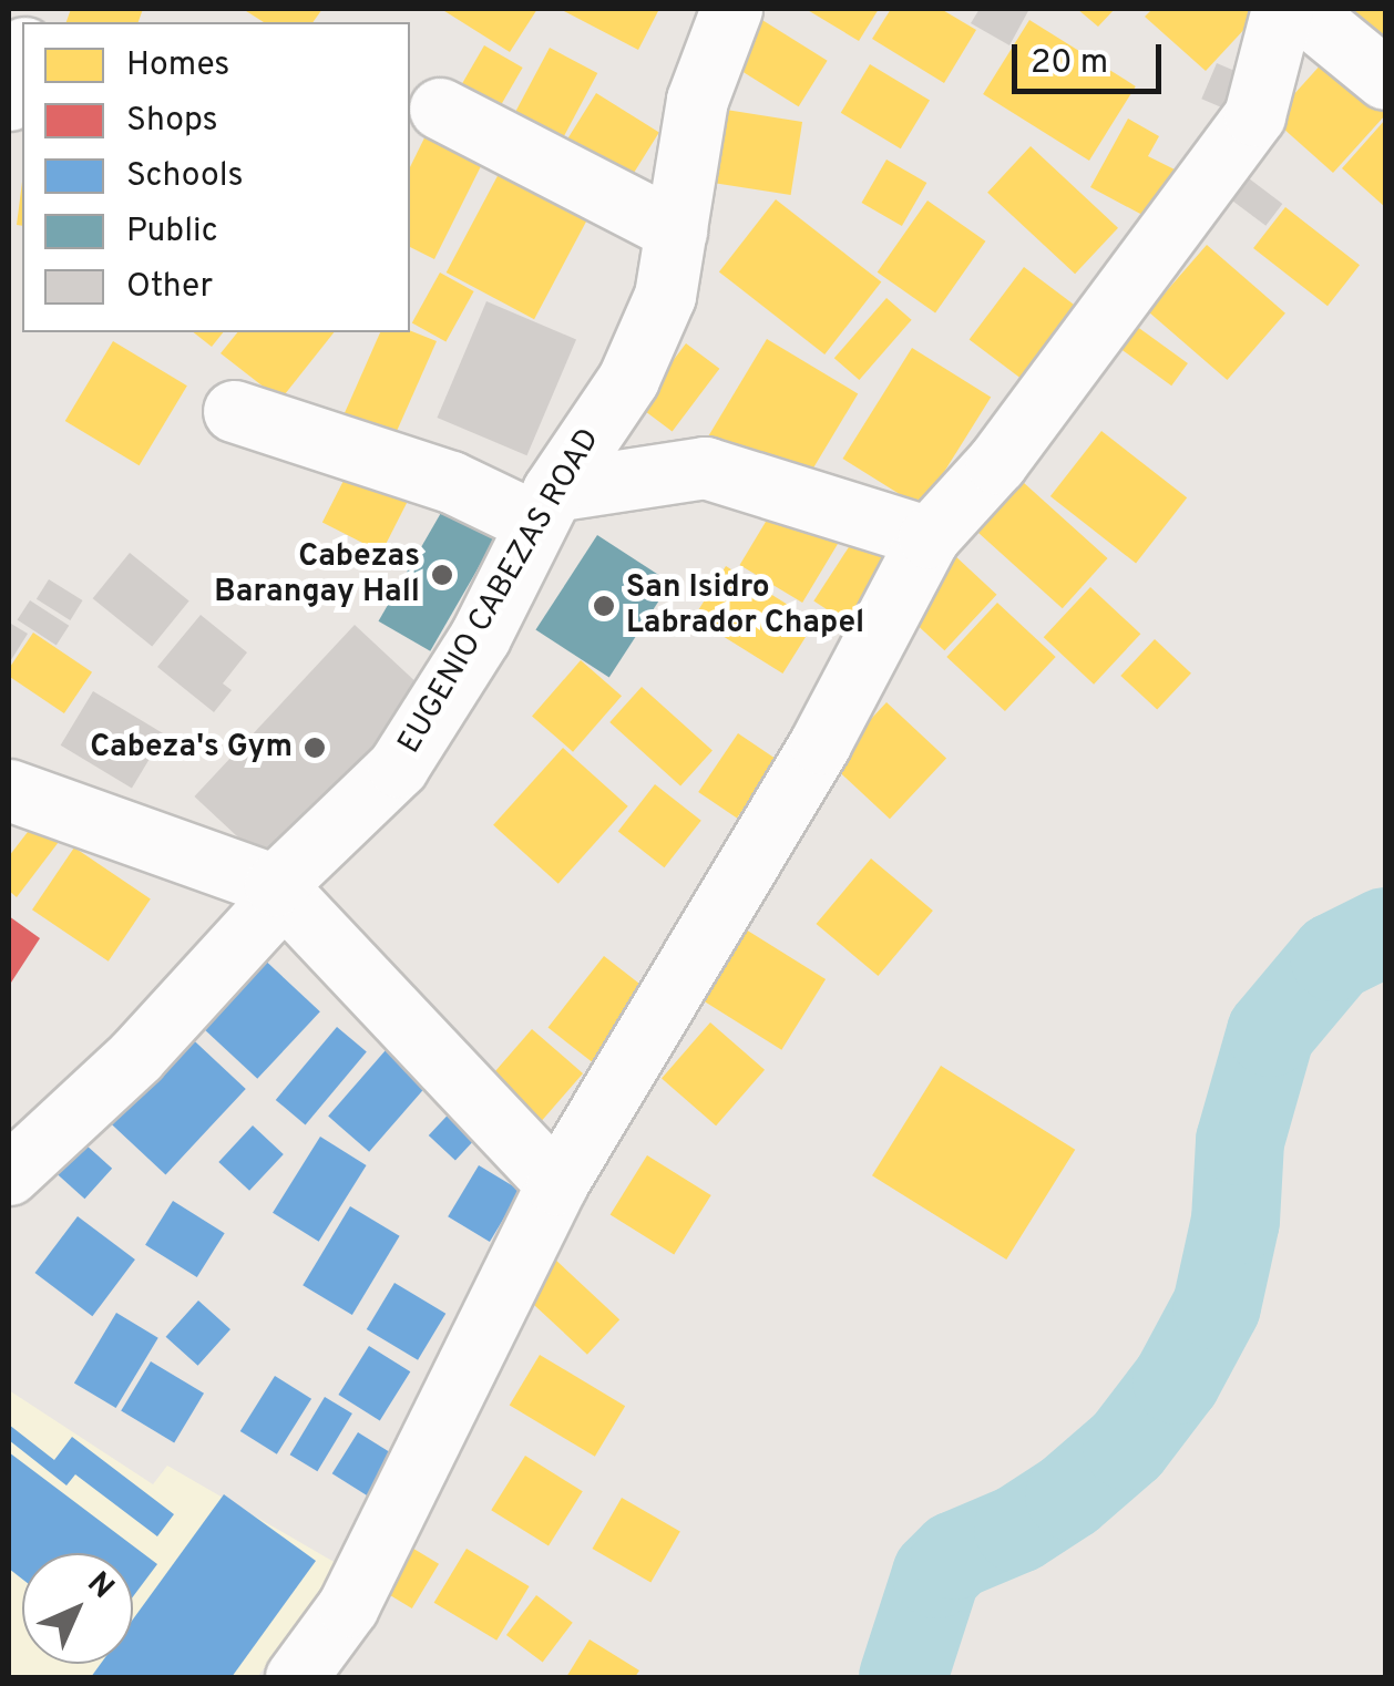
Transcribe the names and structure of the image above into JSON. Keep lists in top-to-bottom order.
{
  "streets": {
    "street": ["EUGENIO CABEZAS ROAD"]
  },
  "places": ["Cabezas Barangay Hall", "San Isidro Labrador Chapel", "Cabeza's Gym"],
  "legend": [
    "Homes",
    "Shops",
    "Schools",
    "Public",
    "Other"
  ],
  "scale_bar": "20 m",
  "north": "top right"
}
